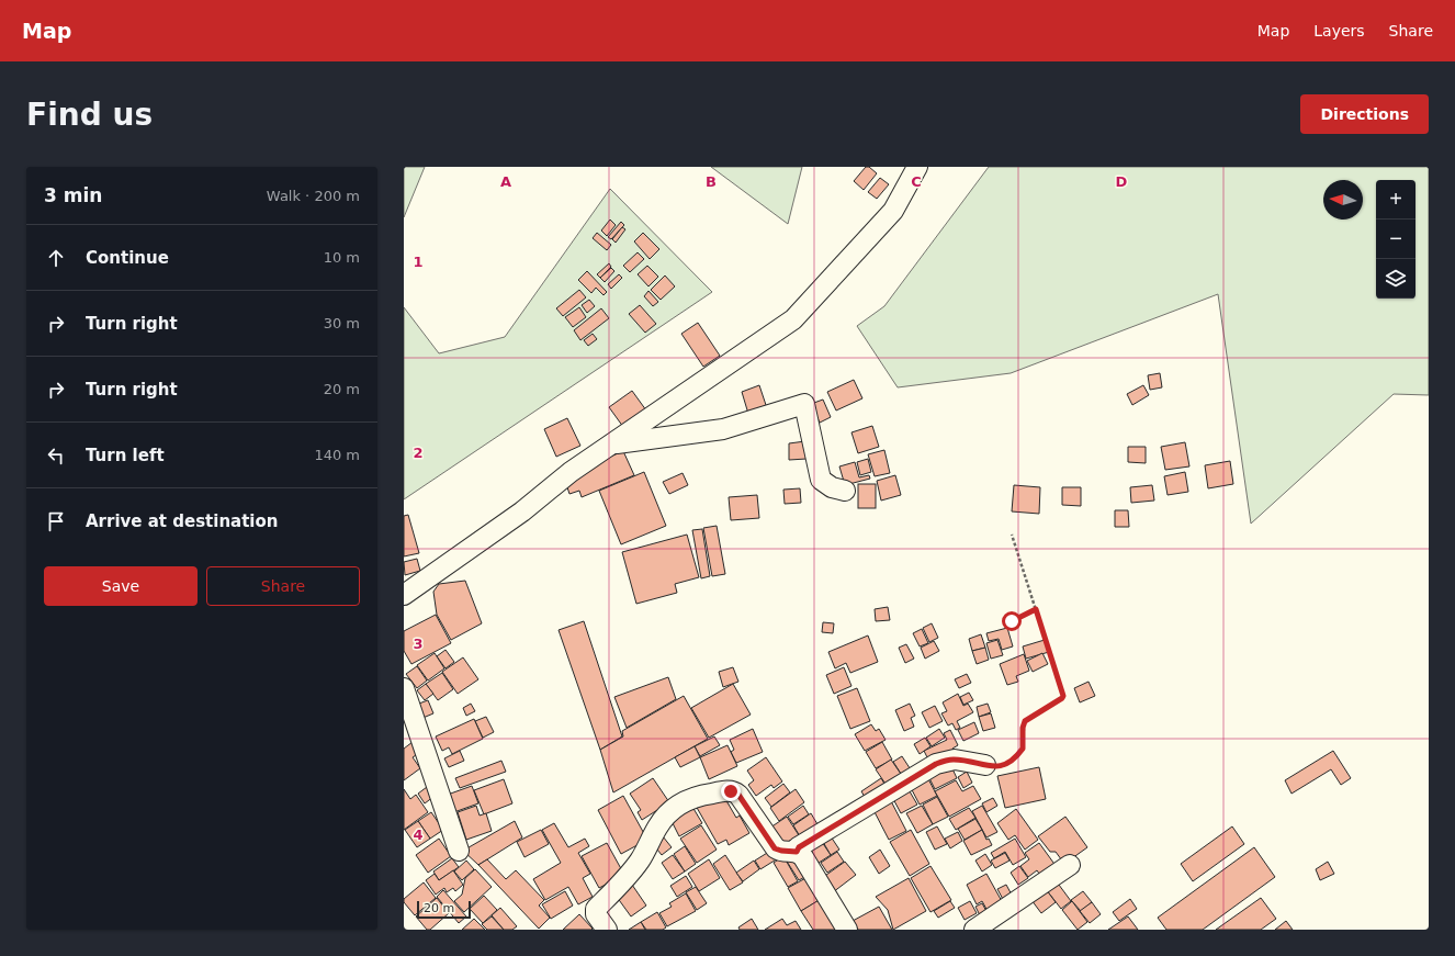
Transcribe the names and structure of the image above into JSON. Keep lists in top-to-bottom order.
{
  "scale_bar": "20 m",
  "north": "left",
  "page": {
    "header": "Map",
    "nav": ["Map", "Layers", "Share"],
    "buttons": [
      "Directions",
      ["Save", "Share"]
    ],
    "title": "Find us",
    "heading": ["3 min", "Walk · 200 m"],
    "map_buttons": ["+", "−"],
    "list": [
      ["Continue", "10 m"],
      ["Turn right", "30 m"],
      ["Turn right", "20 m"],
      ["Turn left", "140 m"],
      "Arrive at destination"
    ],
    "scale": "20 m"
  },
  "grid": {
    "columns": [
      "A",
      "B",
      "C",
      "D"
    ],
    "rows": [
      "1",
      "2",
      "3",
      "4"
    ]
  }
}
